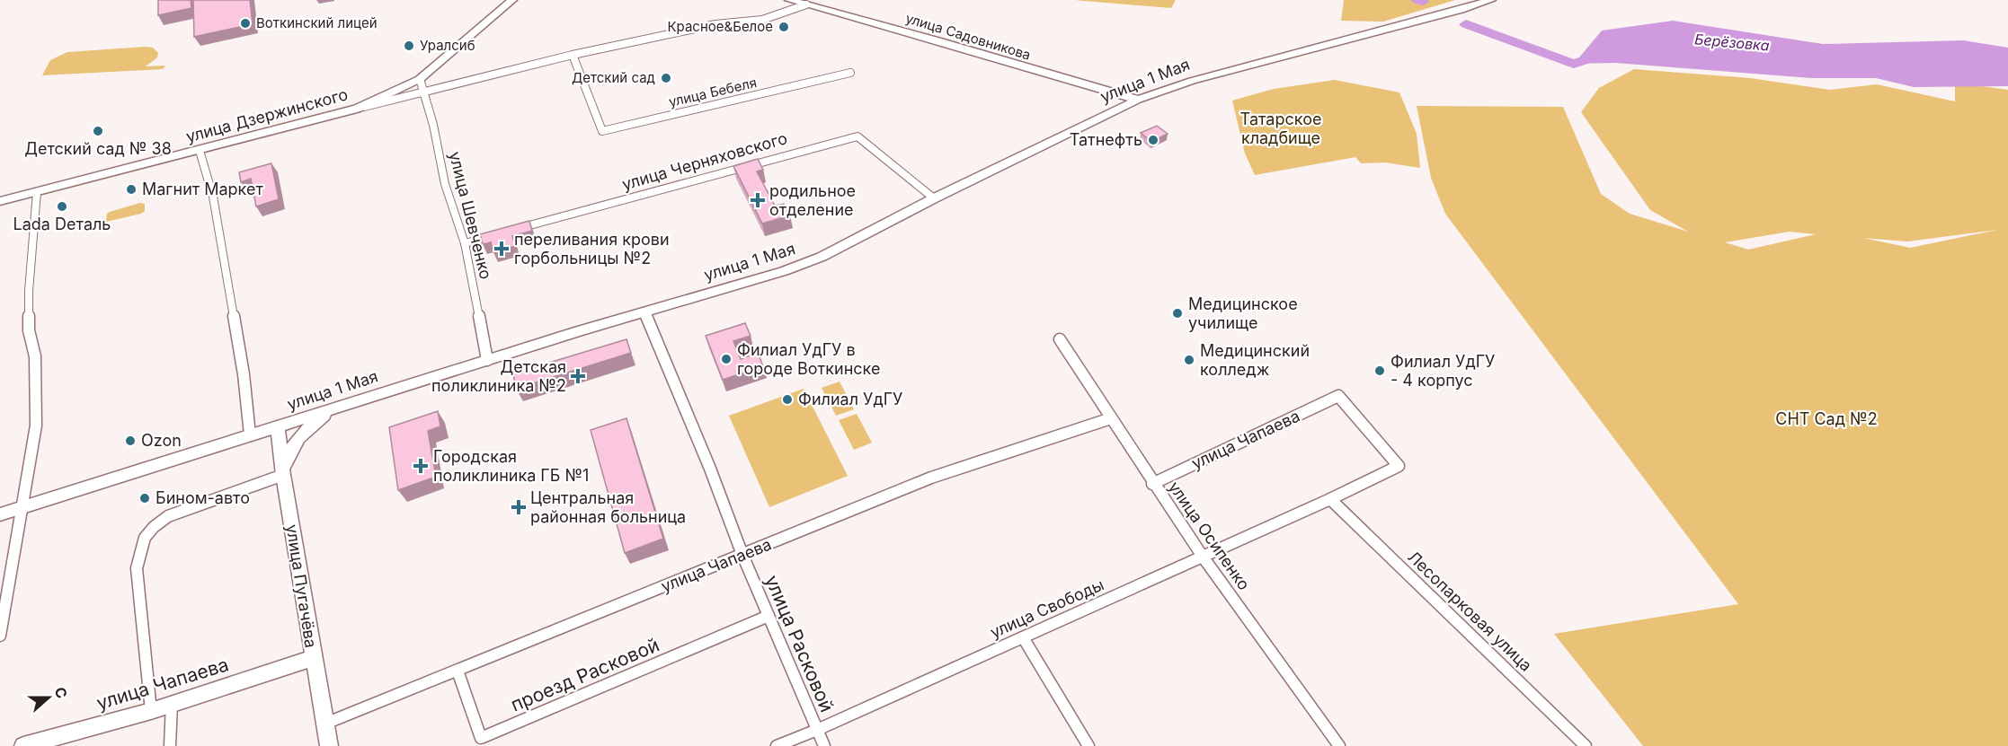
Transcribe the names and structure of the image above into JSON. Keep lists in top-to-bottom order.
{
  "streets": {
    "main road": [
      "улица Садовникова",
      "улица 1 Мая",
      "улица Дзержинского",
      "улица Чапаева",
      "улица Пугачёва"
    ],
    "street": [
      "улица Бебеля",
      "улица Черняховского",
      "улица Шевченко",
      "улица Осипенко",
      "улица Свободы",
      "Лесопарковая улица",
      "улица Расковой",
      "проезд Расковой"
    ]
  },
  "crossings": [
    ["улица Садовникова", "улица 1 Мая"],
    ["улица 1 Мая", "улица Черняховского"],
    ["улица 1 Мая", "улица Шевченко"],
    ["улица 1 Мая", "улица Пугачёва"],
    ["улица 1 Мая", "улица Расковой"],
    ["улица Дзержинского", "улица Шевченко"],
    ["улица Чапаева", "улица Осипенко"],
    ["улица Чапаева", "улица Пугачёва"],
    ["улица Чапаева", "улица Свободы"],
    ["улица Чапаева", "улица Расковой"],
    ["улица Чапаева", "проезд Расковой"],
    ["улица Осипенко", "улица Свободы"],
    ["улица Свободы", "Лесопарковая улица"],
    ["улица Свободы", "улица Расковой"],
    ["улица Расковой", "проезд Расковой"]
  ],
  "water": ["Берёзовка"],
  "parks": ["Татарское кладбище", "СНТ Сад №2"],
  "places": {
    "other": [
      "Воткинский лицей",
      "Красное&Белое",
      "Уралсиб",
      "Детский сад",
      "Детский сад № 38",
      "Татнефть",
      "Магнит Маркет",
      "Lada Dеталь",
      "Медицинское училище",
      "Филиал УдГУ в городе Воткинске",
      "Медицинский колледж",
      "Филиал УдГУ - 4 корпус",
      "Филиал УдГУ",
      "Ozon",
      "Бином-авто"
    ],
    "health": [
      "родильное отделение",
      "переливания крови горбольницы №2",
      "Детская поликлиника №2",
      "Городская поликлиника ГБ №1",
      "Центральная районная больница"
    ]
  },
  "north": "right"
}
